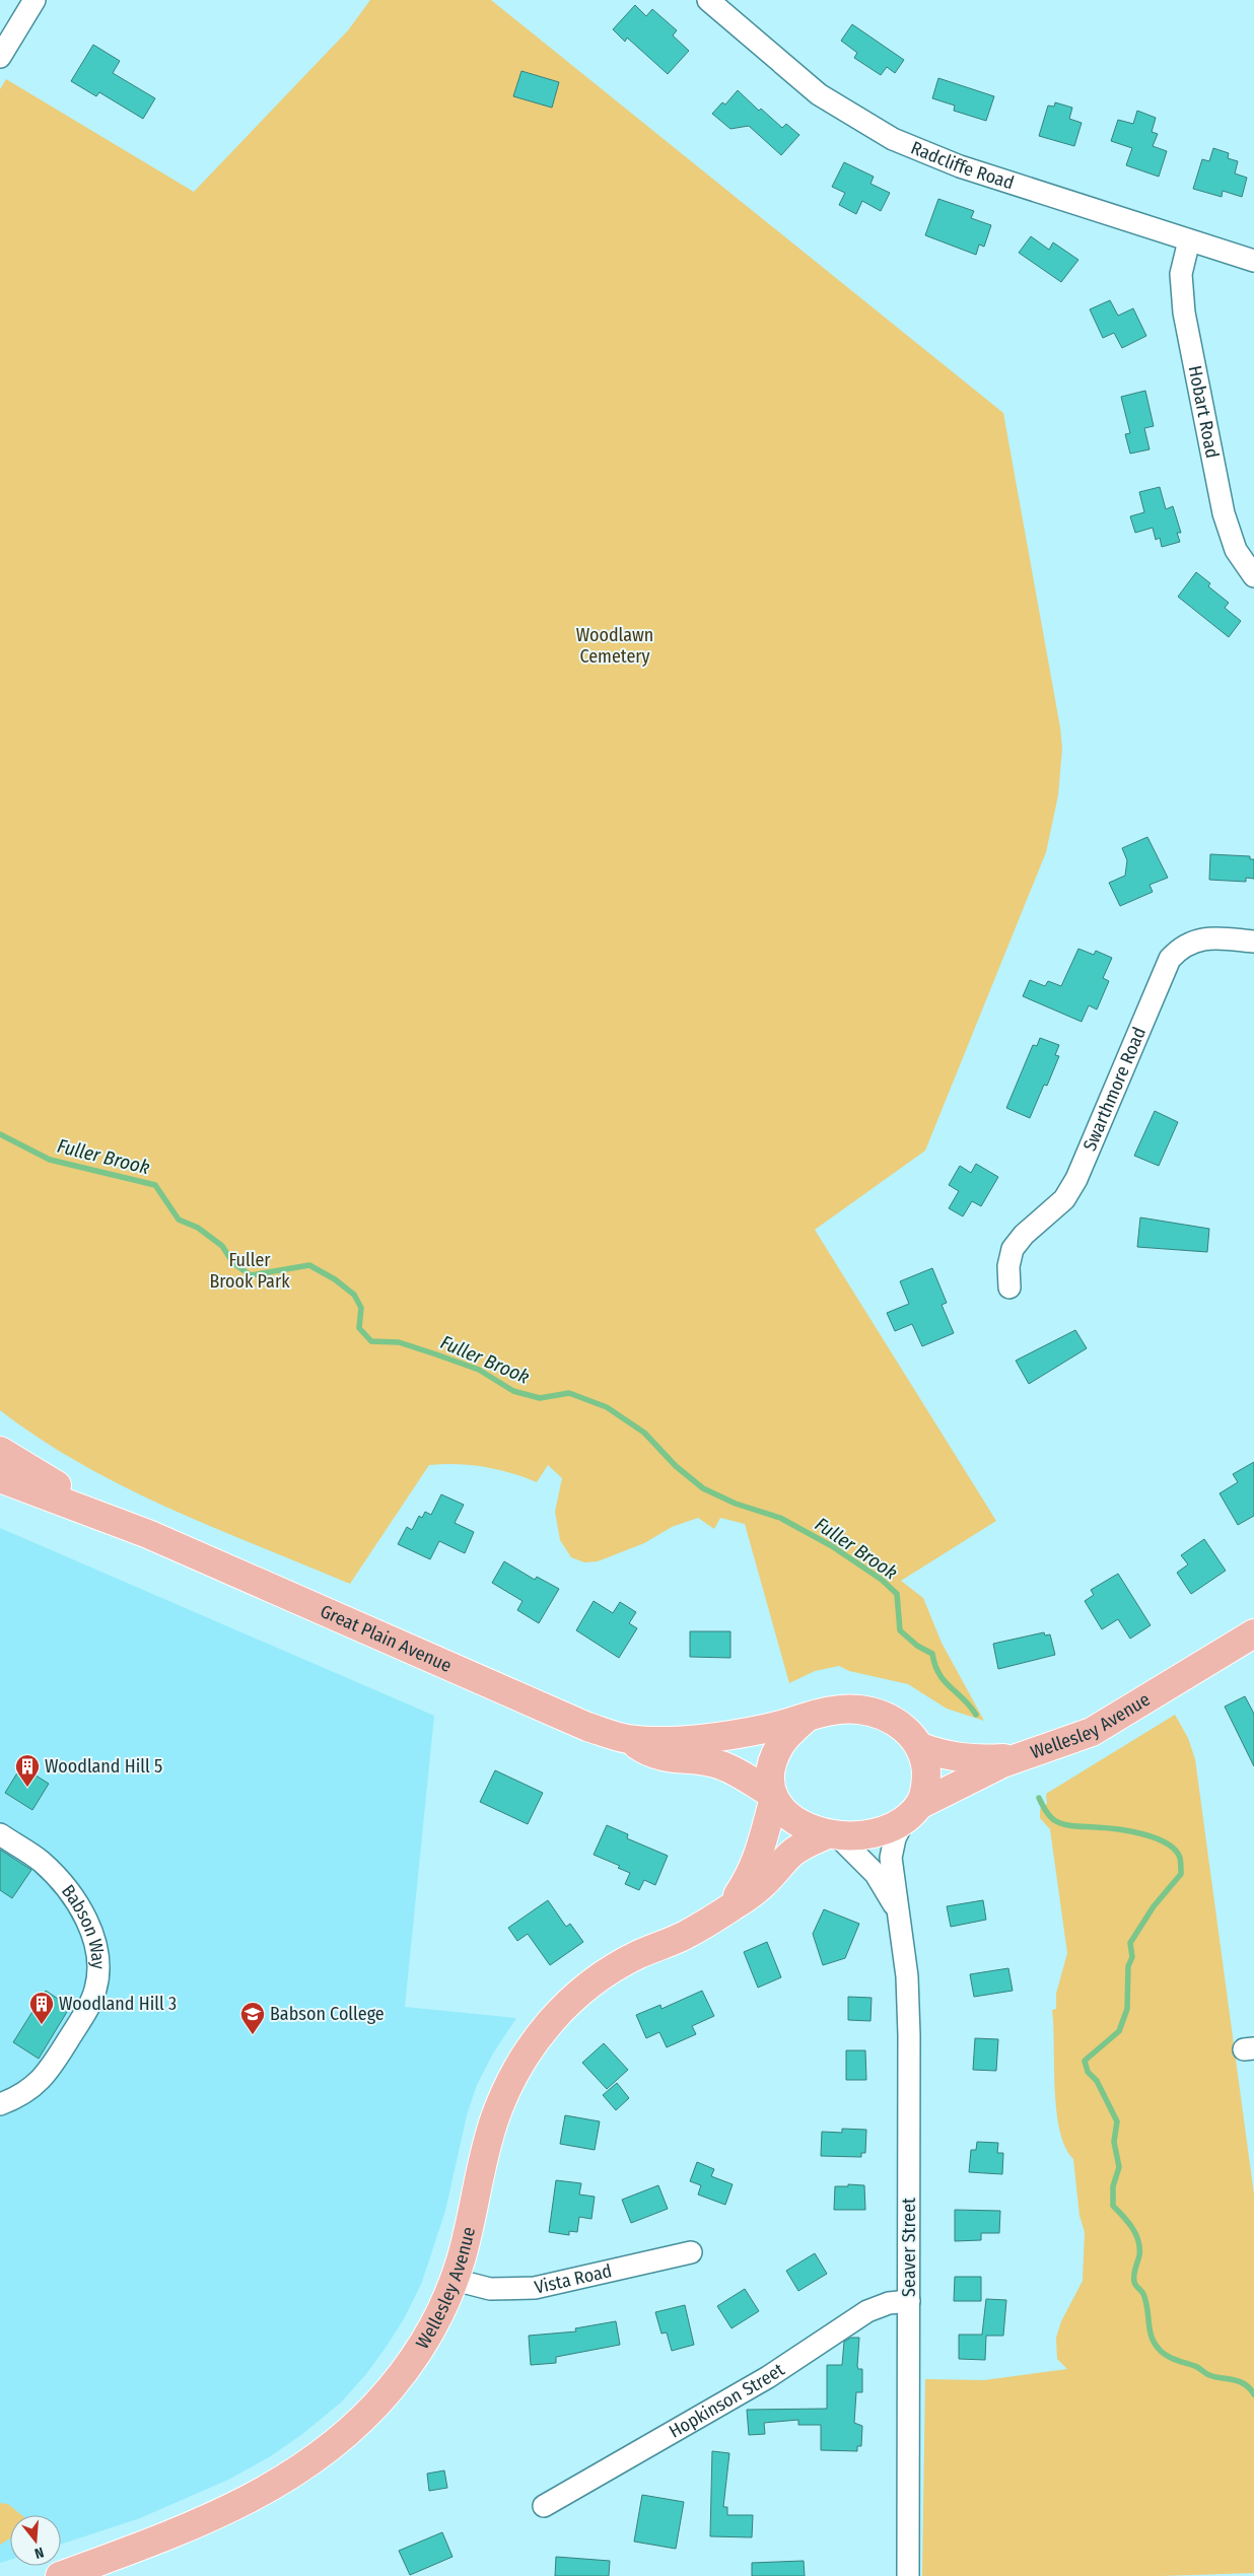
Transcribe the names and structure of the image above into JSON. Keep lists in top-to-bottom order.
{
  "streets": {
    "main road": ["Great Plain Avenue", "Wellesley Avenue"],
    "street": [
      "Radcliffe Road",
      "Hobart Road",
      "Swarthmore Road",
      "Babson Way",
      "Seaver Street",
      "Vista Road",
      "Hopkinson Street"
    ]
  },
  "crossings": [
    ["Radcliffe Road", "Hobart Road"],
    ["Great Plain Avenue", "Wellesley Avenue"],
    ["Great Plain Avenue", "Seaver Street"],
    ["Wellesley Avenue", "Seaver Street"],
    ["Wellesley Avenue", "Vista Road"],
    ["Seaver Street", "Hopkinson Street"]
  ],
  "water": ["Fuller Brook"],
  "parks": ["Woodlawn Cemetery", "Fuller Brook Park"],
  "places": {
    "building": ["Woodland Hill 5", "Woodland Hill 3"],
    "school or university": ["Babson College"]
  },
  "north": "bottom"
}
